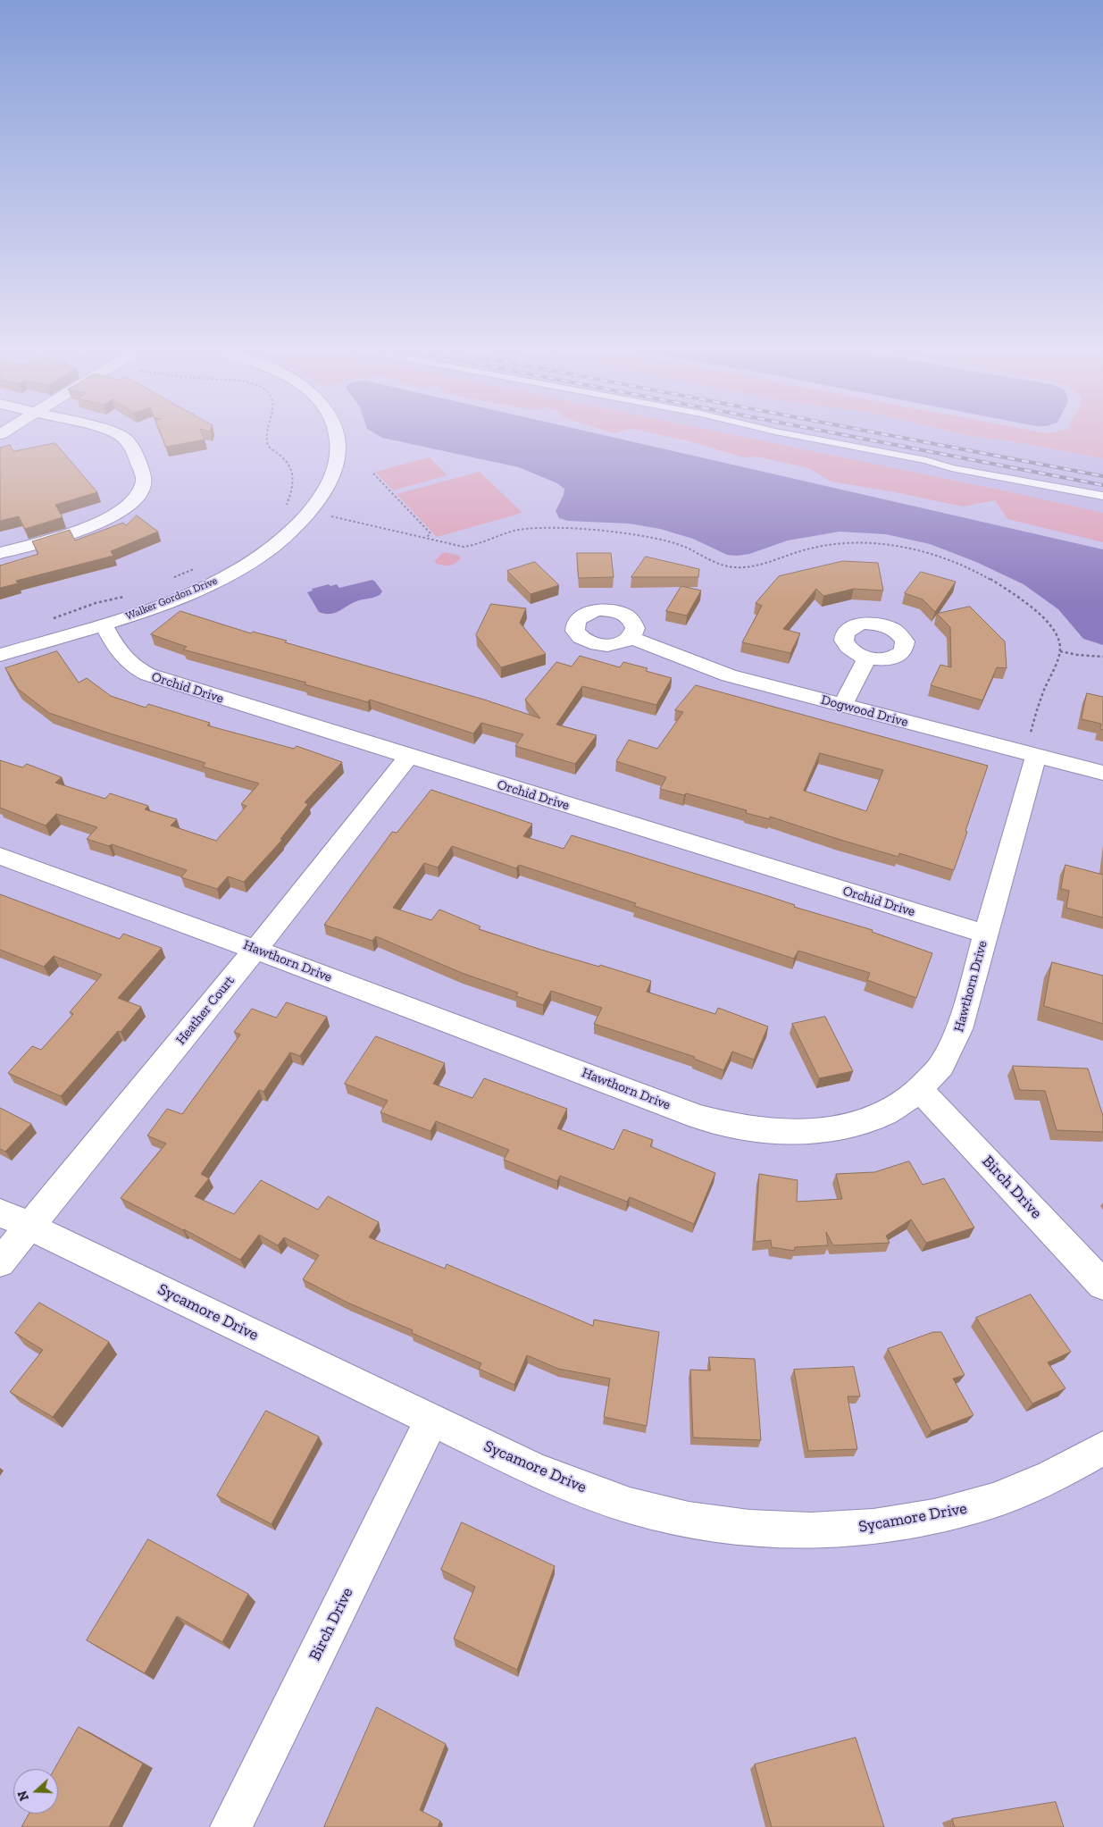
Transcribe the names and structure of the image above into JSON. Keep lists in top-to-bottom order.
{
  "streets": {
    "street": [
      "Walker Gordon Drive",
      "Orchid Drive",
      "Dogwood Drive",
      "Hawthorn Drive",
      "Heather Court",
      "Birch Drive",
      "Sycamore Drive"
    ]
  },
  "crossings": [
    ["Walker Gordon Drive", "Orchid Drive"],
    ["Orchid Drive", "Hawthorn Drive"],
    ["Orchid Drive", "Heather Court"],
    ["Dogwood Drive", "Hawthorn Drive"],
    ["Hawthorn Drive", "Heather Court"],
    ["Hawthorn Drive", "Birch Drive"],
    ["Heather Court", "Sycamore Drive"],
    ["Birch Drive", "Sycamore Drive"]
  ],
  "north": "left"
}
